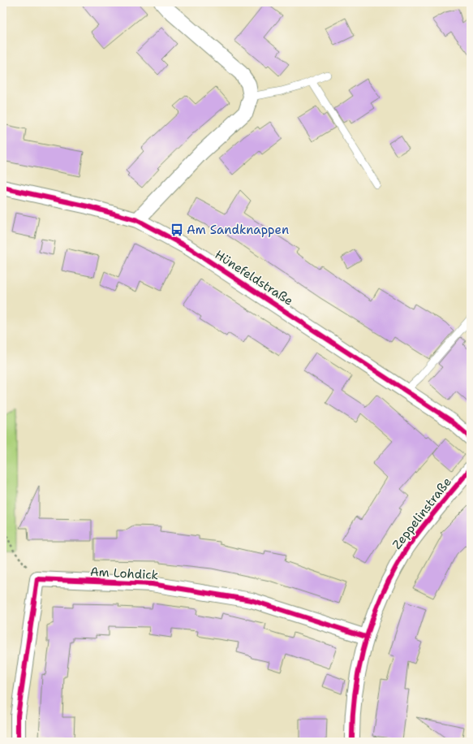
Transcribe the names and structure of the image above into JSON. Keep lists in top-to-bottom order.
{
  "streets": {
    "street": ["Hünefeldstraße", "Zeppelinstraße", "Am Lohdick"]
  },
  "crossings": [
    ["Zeppelinstraße", "Am Lohdick"]
  ],
  "places": {
    "bus stop": ["Am Sandknappen"]
  }
}
